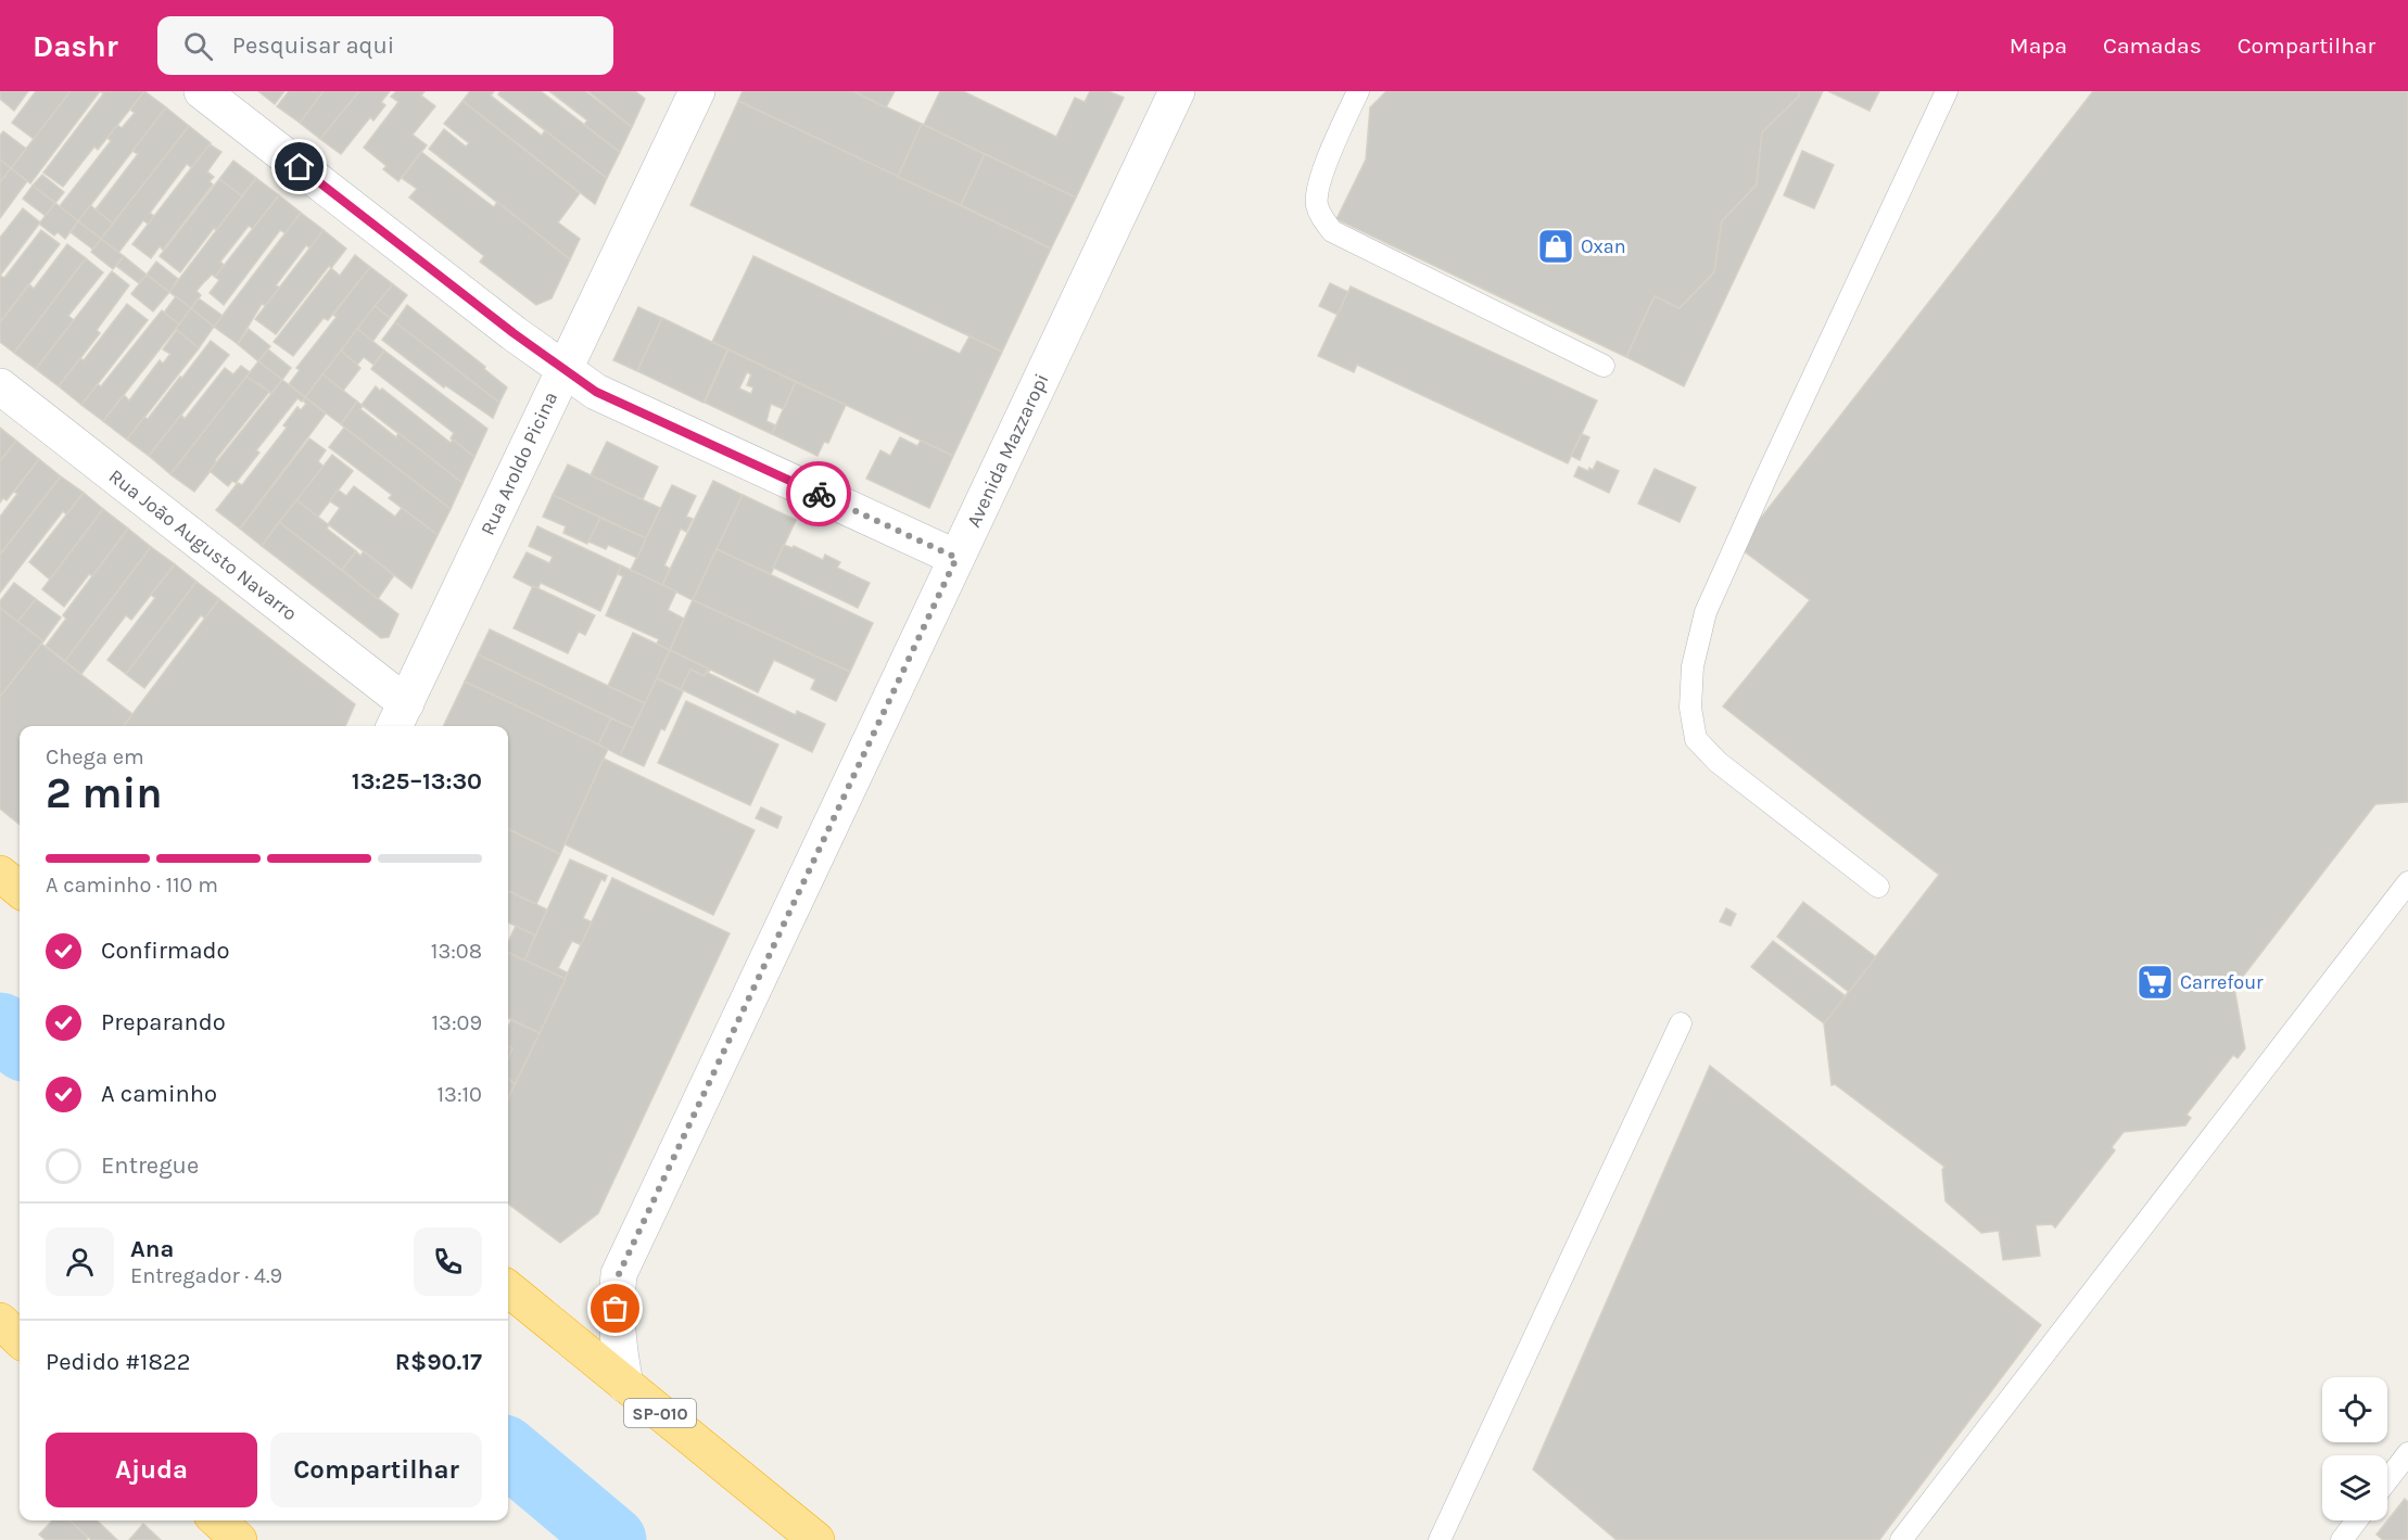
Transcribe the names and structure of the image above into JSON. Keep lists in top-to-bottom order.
{
  "streets": {
    "highway": ["SP-010"],
    "street": ["Avenida Mazzaropi", "Rua Aroldo Picina", "Rua João Augusto Navarro"]
  },
  "crossings": [
    ["Avenida Mazzaropi", "SP-010"],
    ["Rua Aroldo Picina", "Rua João Augusto Navarro"]
  ],
  "places": {
    "shop": ["Oxan"],
    "supermarket": ["Carrefour"]
  },
  "page": {
    "header": "Dashr",
    "search": "Pesquisar aqui",
    "nav": ["Mapa", "Camadas", "Compartilhar"],
    "heading": ["2 min", "Chega em", "13:25–13:30"],
    "panel": [
      "Ana",
      "Entregador · 4.9",
      "Pedido #1822",
      "R$90.17"
    ],
    "bar": "A caminho · 110 m",
    "list": [
      ["Confirmado", "13:08"],
      ["Preparando", "13:09"],
      ["A caminho", "13:10"],
      "Entregue"
    ],
    "buttons": ["Ajuda", "Compartilhar"]
  }
}
